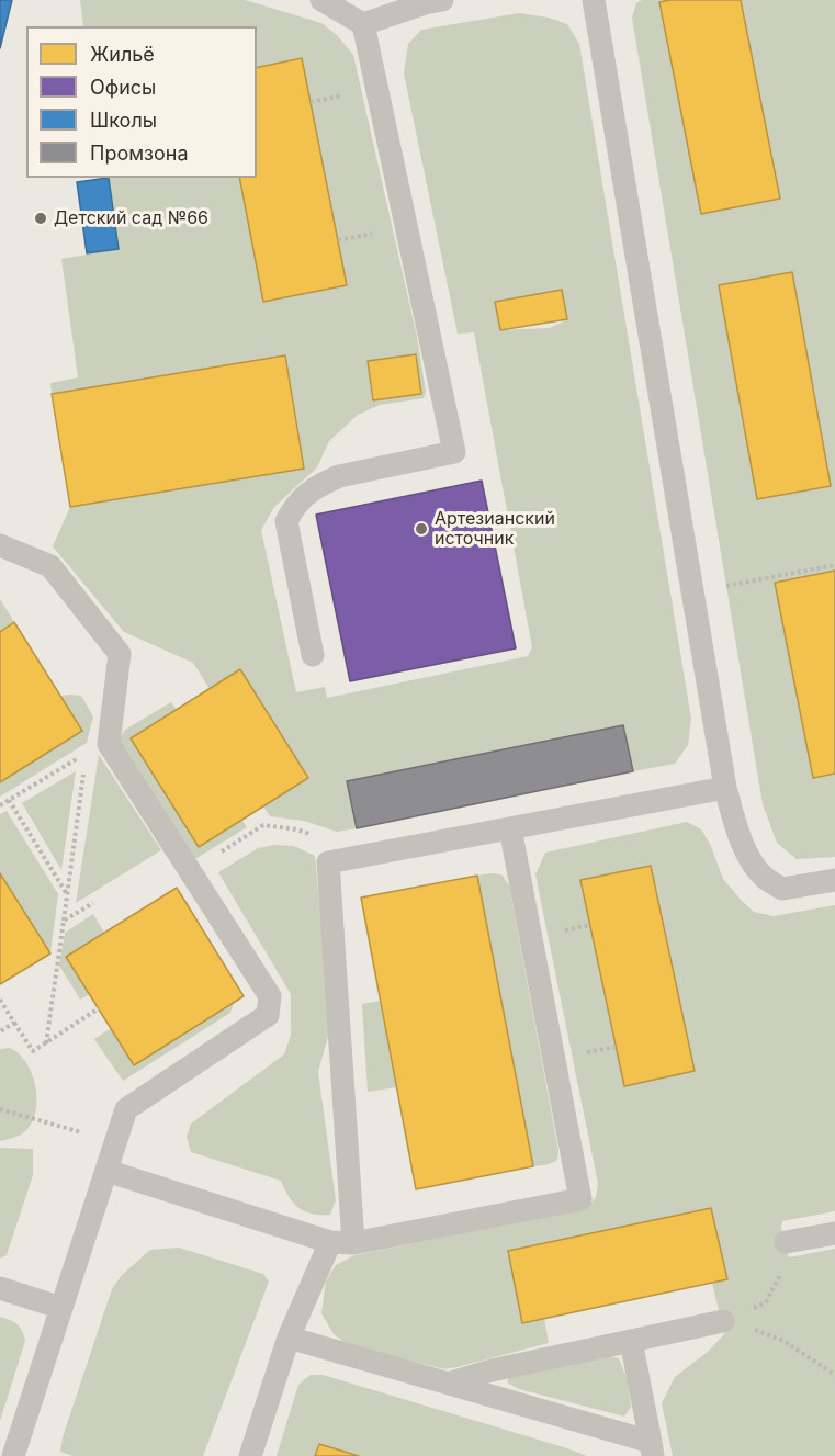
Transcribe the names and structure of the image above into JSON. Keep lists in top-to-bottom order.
{
  "places": ["Детский сад №66", "Артезианский источник"],
  "legend": [
    "Жильё",
    "Офисы",
    "Школы",
    "Промзона"
  ]
}
